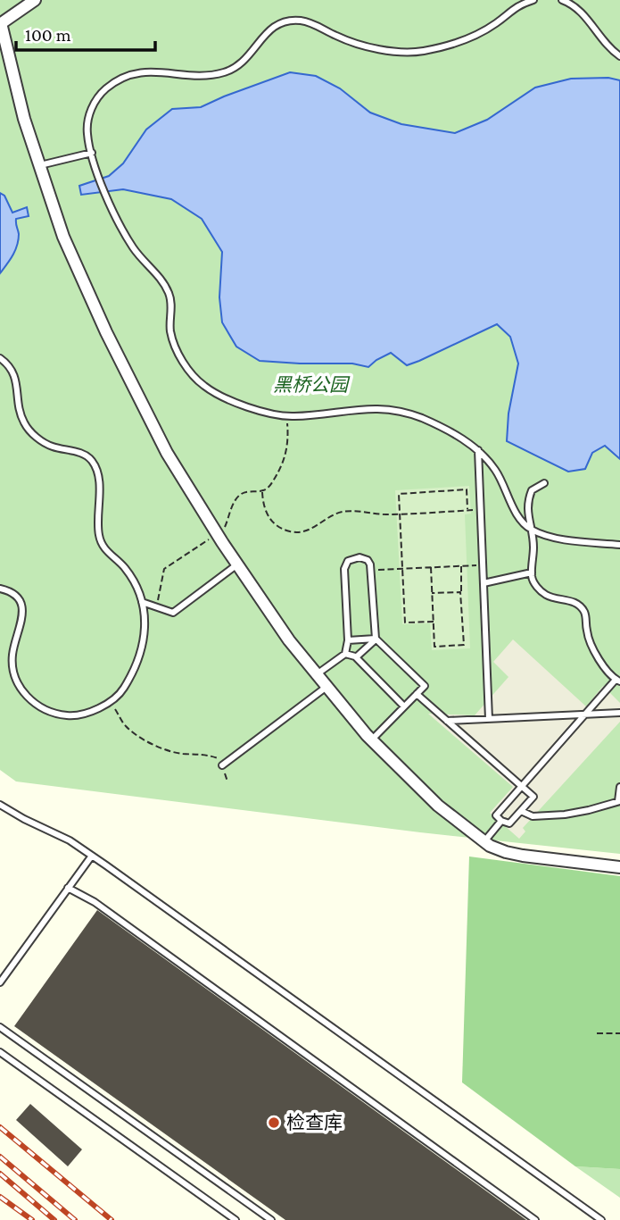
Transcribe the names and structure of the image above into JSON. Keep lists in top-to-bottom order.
{
  "parks": ["黑桥公园"],
  "places": ["检查库"],
  "scale_bar": "100 m"
}
